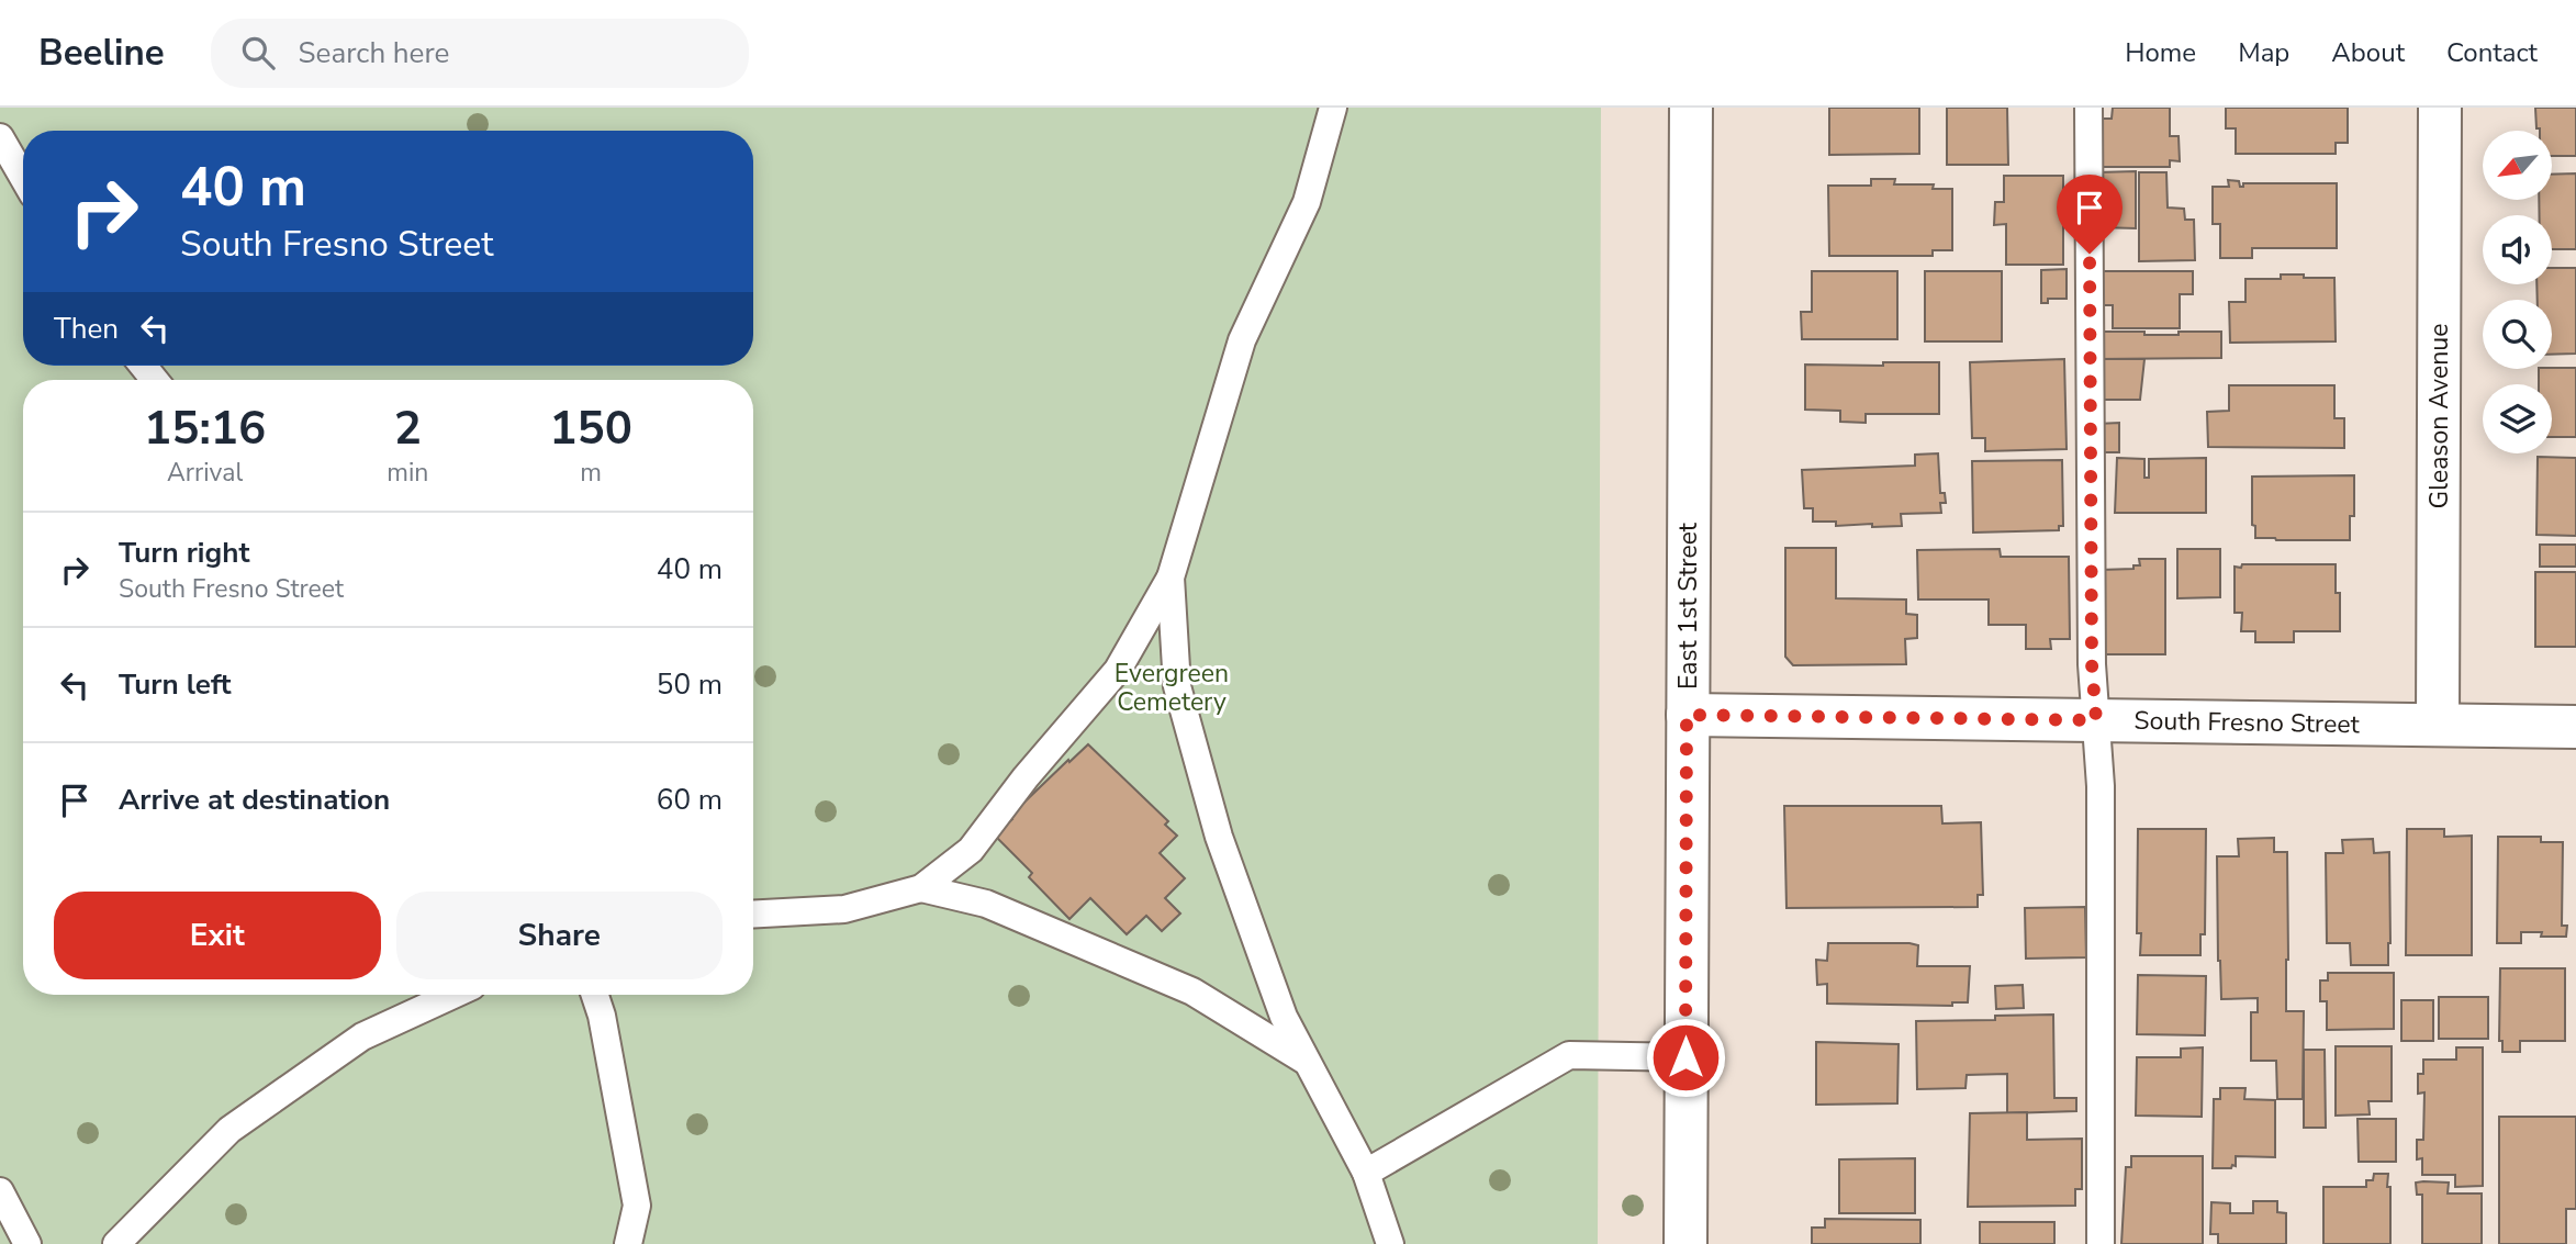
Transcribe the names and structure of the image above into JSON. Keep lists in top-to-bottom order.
{
  "streets": {
    "street": ["Gleason Avenue", "East 1st Street", "South Fresno Street"]
  },
  "crossings": [
    ["Gleason Avenue", "South Fresno Street"],
    ["East 1st Street", "South Fresno Street"]
  ],
  "parks": ["Evergreen Cemetery"],
  "north": "bottom left",
  "page": {
    "header": "Beeline",
    "search": "Search here",
    "nav": [
      "Home",
      "Map",
      "About",
      "Contact"
    ],
    "turn": ["40 m", "South Fresno Street"],
    "then": "Then",
    "eta": [
      "15:16",
      "Arrival",
      "2",
      "min",
      "150",
      "m"
    ],
    "list": [
      {
        "name": "Turn right",
        "note": "South Fresno Street",
        "value": "40 m"
      },
      {
        "name": "Turn left",
        "value": "50 m"
      },
      {
        "name": "Arrive at destination",
        "value": "60 m"
      }
    ],
    "buttons": ["Exit", "Share"]
  }
}
